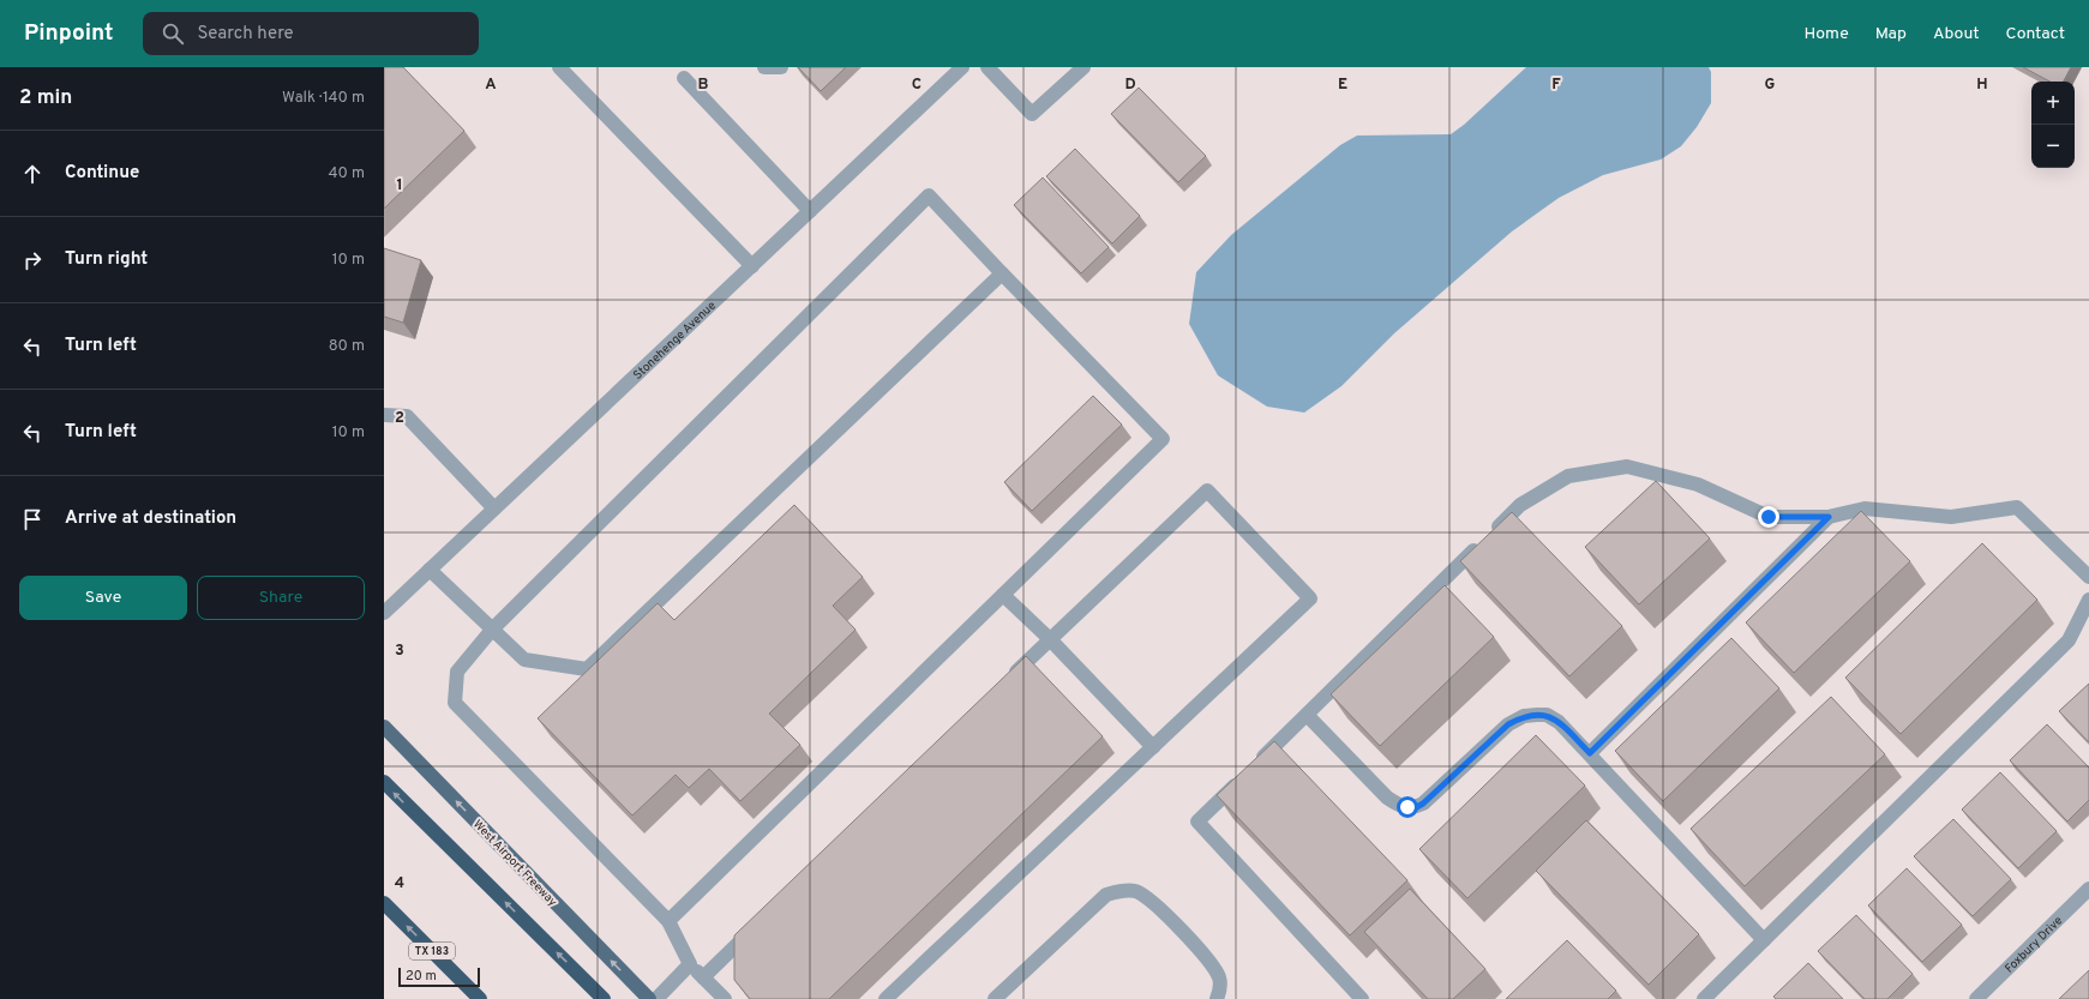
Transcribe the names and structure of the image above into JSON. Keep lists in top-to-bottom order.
{
  "streets": {
    "highway": ["TX 183"],
    "main road": ["West Airport Freeway"],
    "street": ["Stonehenge Avenue", "Foxbury Drive"]
  },
  "one_way": ["West Airport Freeway"],
  "scale_bar": "20 m",
  "page": {
    "header": "Pinpoint",
    "search": "Search here",
    "nav": [
      "Home",
      "Map",
      "About",
      "Contact"
    ],
    "heading": ["2 min", "Walk · 140 m"],
    "map_buttons": ["+", "−"],
    "list": [
      ["Continue", "40 m"],
      ["Turn right", "10 m"],
      ["Turn left", "80 m"],
      ["Turn left", "10 m"],
      "Arrive at destination"
    ],
    "buttons": ["Save", "Share"],
    "scale": "20 m"
  },
  "grid": {
    "columns": [
      "A",
      "B",
      "C",
      "D",
      "E",
      "F",
      "G",
      "H"
    ],
    "rows": [
      "1",
      "2",
      "3",
      "4"
    ]
  }
}
